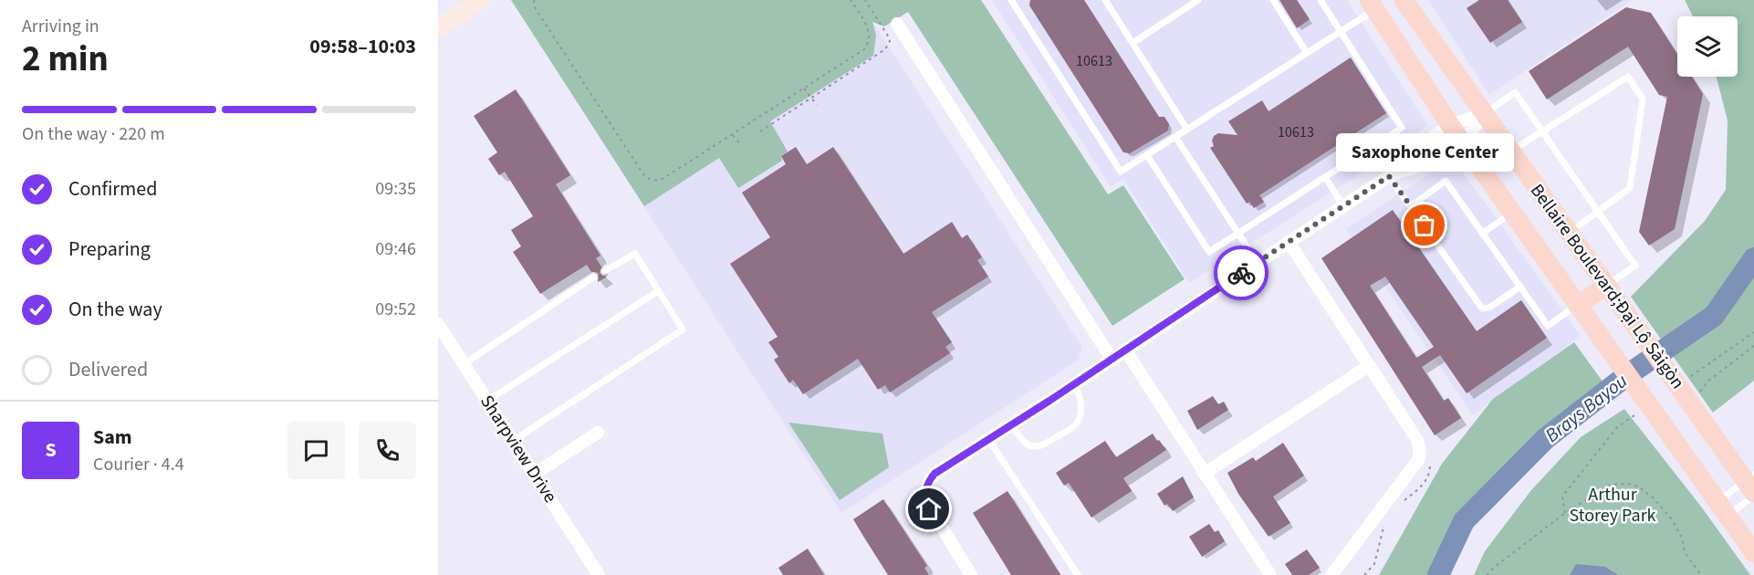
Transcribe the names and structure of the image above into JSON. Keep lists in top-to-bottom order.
{
  "streets": {
    "main road": ["Bellaire Boulevard;Đại Lộ Sàigòn"],
    "street": ["Sharpview Drive"]
  },
  "water": ["Brays Bayou"],
  "parks": ["Arthur Storey Park"],
  "places": ["Saxophone Center"],
  "house_numbers": ["10613", "10613"],
  "page": {
    "heading": ["2 min", "Arriving in", "09:58–10:03"],
    "panel": ["Sam", "Courier · 4.4"],
    "bar": "On the way · 220 m",
    "bubble": "Saxophone Center",
    "list": [
      ["Confirmed", "09:35"],
      ["Preparing", "09:46"],
      ["On the way", "09:52"],
      "Delivered"
    ],
    "round": "S"
  }
}
